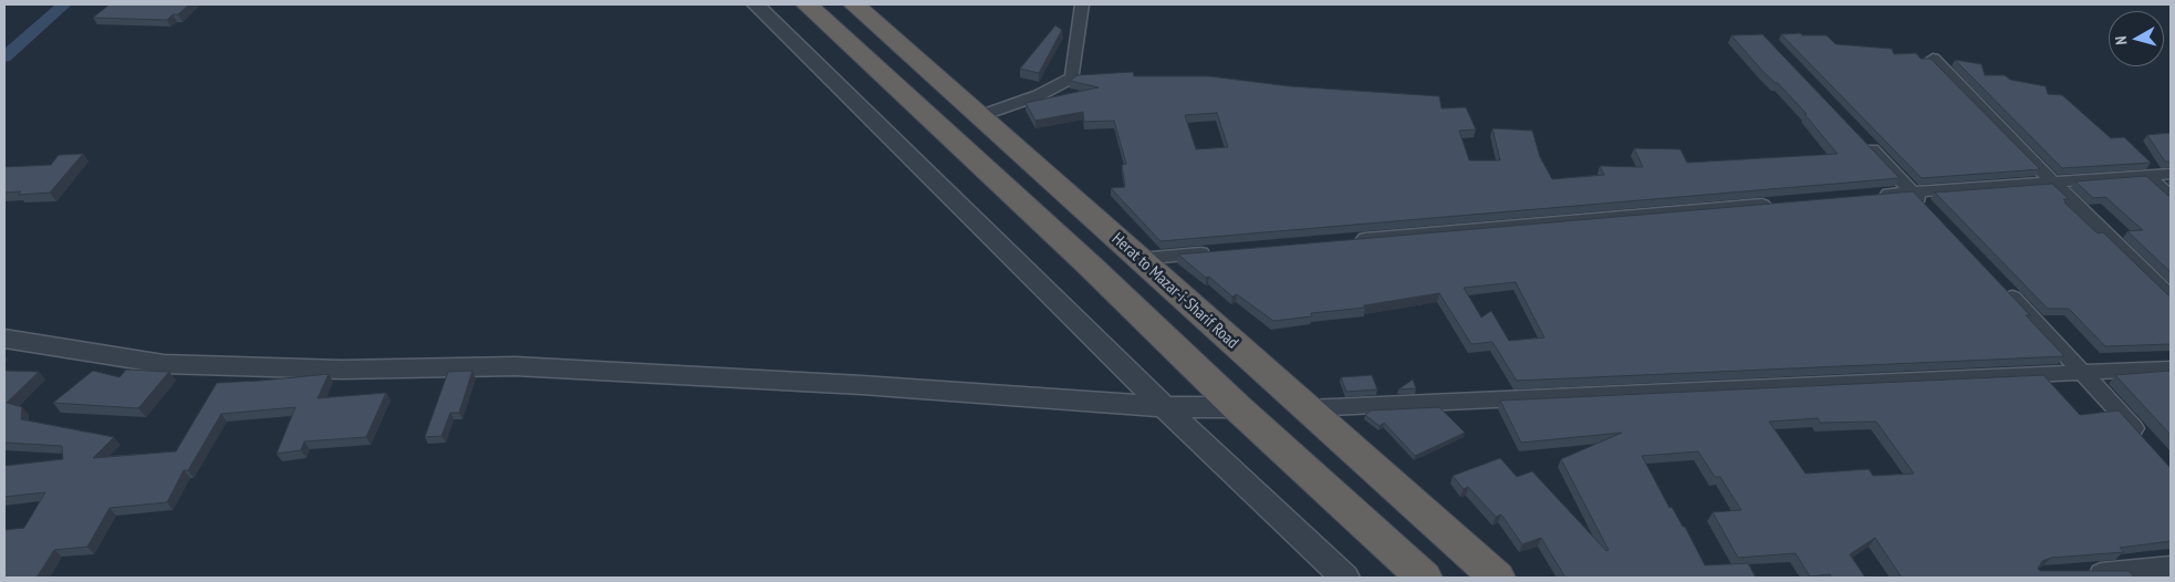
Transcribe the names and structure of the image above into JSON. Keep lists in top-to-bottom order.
{
  "streets": {
    "highway": ["Herat to Mazar-i-Sharif Road"]
  },
  "north": "left"
}
